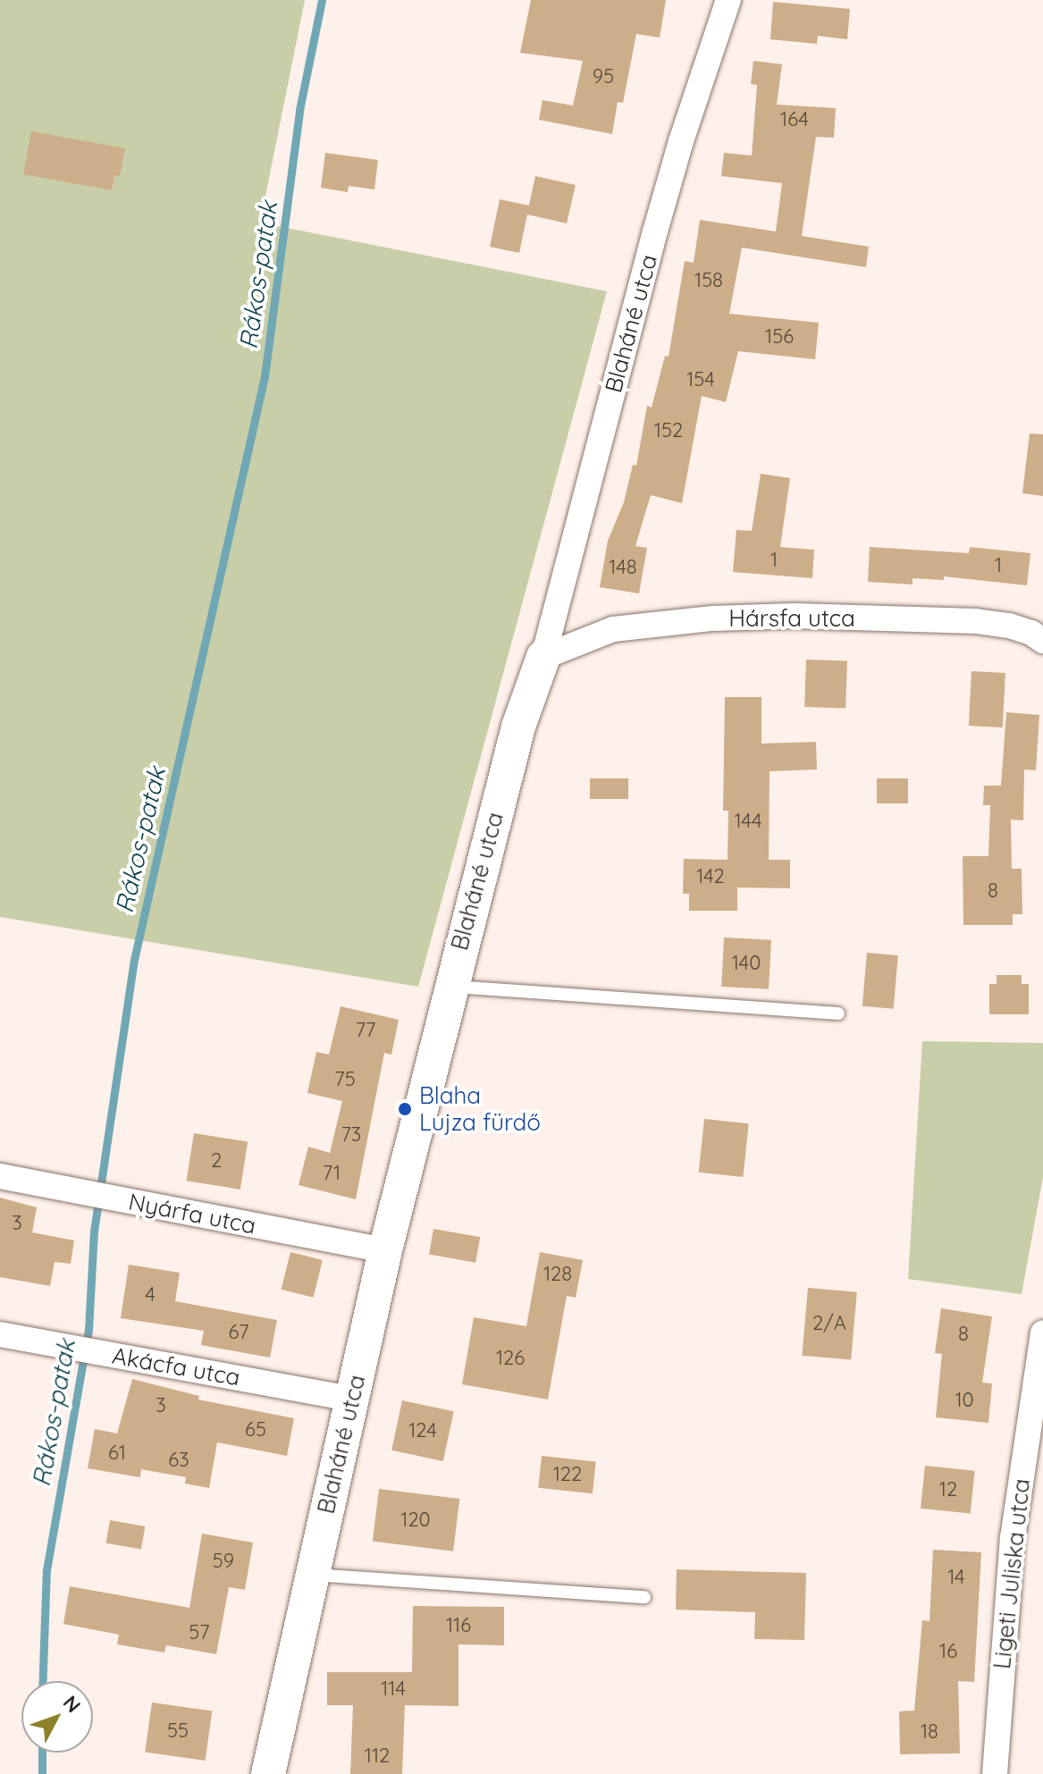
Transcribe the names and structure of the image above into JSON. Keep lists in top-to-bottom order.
{
  "streets": {
    "street": [
      "Blaháné utca",
      "Hársfa utca",
      "Nyárfa utca",
      "Akácfa utca",
      "Ligeti Juliska utca"
    ]
  },
  "crossings": [
    ["Blaháné utca", "Hársfa utca"],
    ["Blaháné utca", "Nyárfa utca"],
    ["Blaháné utca", "Akácfa utca"]
  ],
  "water": ["Rákos-patak"],
  "places": ["Blaha Lujza fürdő"],
  "house_numbers": [
    "95",
    "164",
    "158",
    "156",
    "154",
    "152",
    "1",
    "1",
    "148",
    "144",
    "142",
    "8",
    "140",
    "77",
    "75",
    "73",
    "2",
    "71",
    "3",
    "128",
    "4",
    "2/A",
    "67",
    "8",
    "126",
    "10",
    "3",
    "65",
    "124",
    "61",
    "63",
    "122",
    "12",
    "120",
    "59",
    "14",
    "116",
    "57",
    "16",
    "114",
    "55",
    "18",
    "112"
  ],
  "north": "top right"
}
